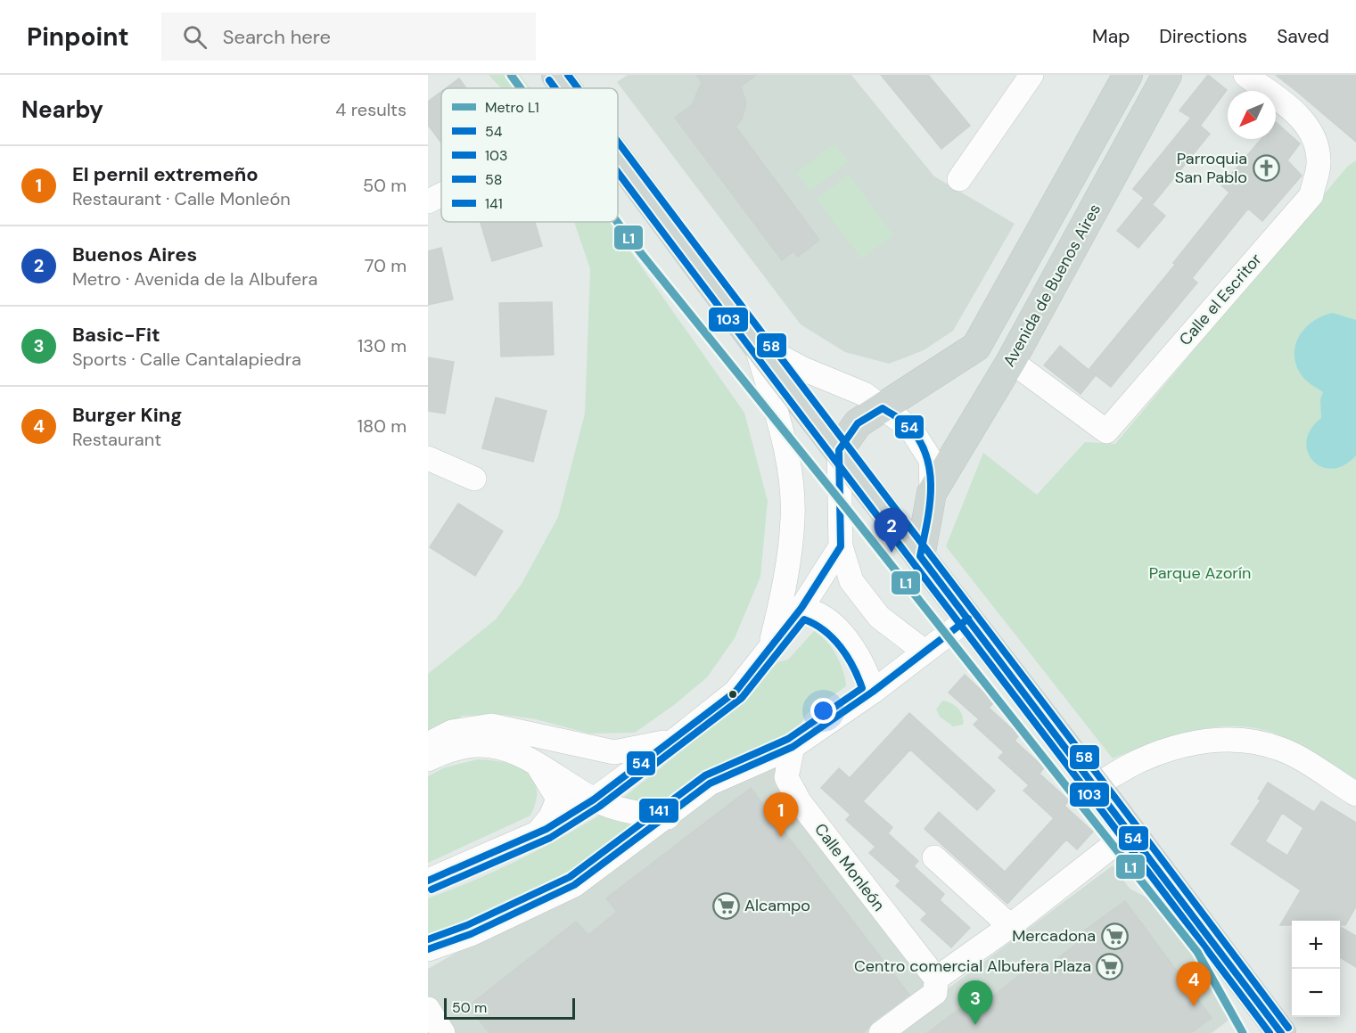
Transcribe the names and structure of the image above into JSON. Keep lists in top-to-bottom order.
{
  "streets": {
    "main road": ["Avenida de Buenos Aires"],
    "street": ["Calle el Escritor", "Calle Monleón"]
  },
  "crossings": [
    ["Avenida de Buenos Aires", "Calle el Escritor"]
  ],
  "parks": ["Parque Azorín"],
  "places": {
    "church": ["Parroquia San Pablo"],
    "supermarket": ["Alcampo", "Mercadona", "Centro comercial Albufera Plaza"]
  },
  "lines": [
    "metro line L1",
    "transit line 58",
    "transit line 103",
    "transit line 54",
    "transit line 141"
  ],
  "legend": [
    "Metro L1",
    "54",
    "103",
    "58",
    "141"
  ],
  "scale_bar": "50 m",
  "north": "bottom left",
  "page": {
    "header": "Pinpoint",
    "search": "Search here",
    "nav": ["Map", "Directions", "Saved"],
    "heading": ["Nearby", "4 results"],
    "list": [
      {
        "mark": "1",
        "name": "El pernil extremeño",
        "note": "Restaurant · Calle Monleón",
        "value": "50 m"
      },
      {
        "mark": "2",
        "name": "Buenos Aires",
        "note": "Metro · Avenida de la Albufera",
        "value": "70 m"
      },
      {
        "mark": "3",
        "name": "Basic-Fit",
        "note": "Sports · Calle Cantalapiedra",
        "value": "130 m"
      },
      {
        "mark": "4",
        "name": "Burger King",
        "note": "Restaurant",
        "value": "180 m"
      }
    ],
    "pins": [
      "2",
      "1",
      "4",
      "3"
    ],
    "map_buttons": ["+", "−"],
    "scale": "50 m"
  }
}
